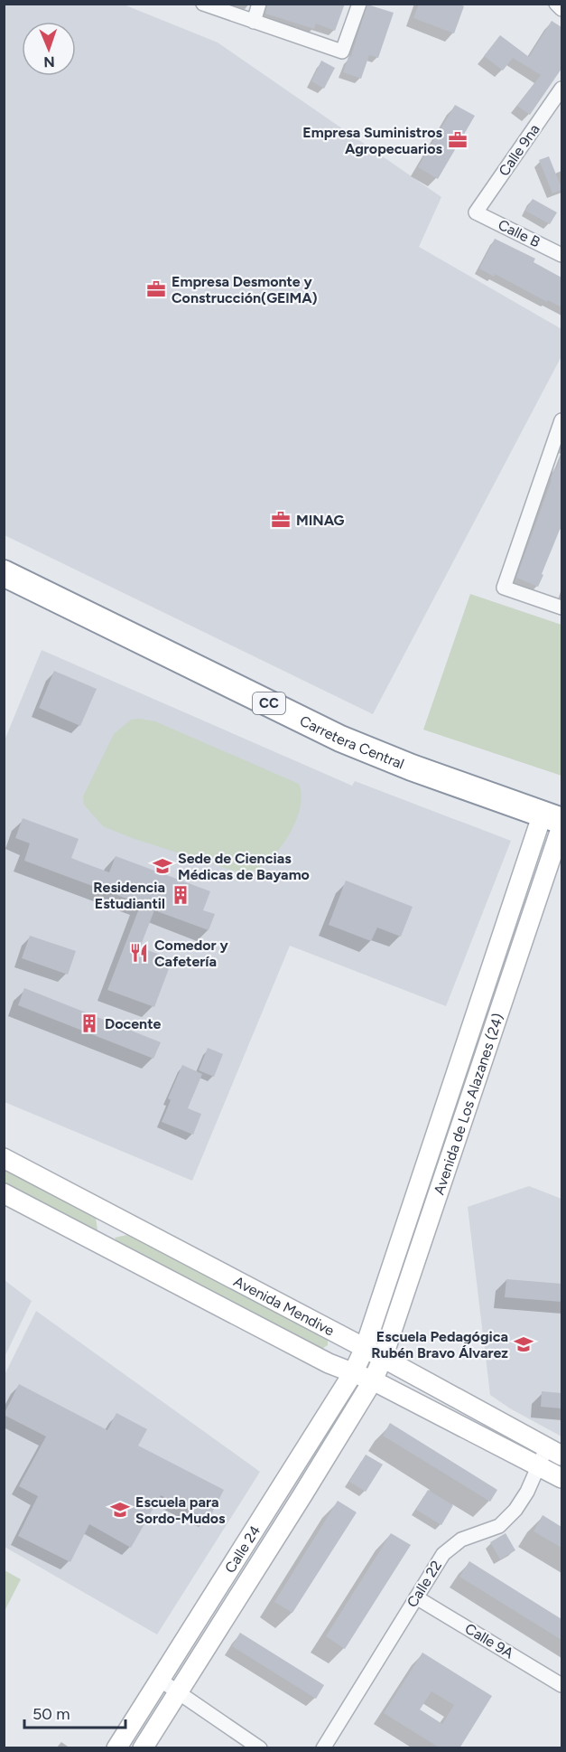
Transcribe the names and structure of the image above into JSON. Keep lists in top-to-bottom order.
{
  "streets": {
    "highway": ["CC", "Carretera Central"],
    "street": [
      "Calle 9na",
      "Calle B",
      "Avenida de Los Alazanes (24)",
      "Avenida Mendive",
      "Calle 24",
      "Calle 22",
      "Calle 9A"
    ]
  },
  "crossings": [
    ["Calle 9na", "Calle B"],
    ["Carretera Central", "Avenida de Los Alazanes (24)"],
    ["Avenida de Los Alazanes (24)", "Avenida Mendive"],
    ["Avenida de Los Alazanes (24)", "Calle 24"],
    ["Avenida Mendive", "Calle 24"],
    ["Avenida Mendive", "Calle 22"],
    ["Calle 22", "Calle 9A"]
  ],
  "places": {
    "office": ["Empresa Suministros Agropecuarios", "Empresa Desmonte y Construcción(GElMA)", "MINAG"],
    "school or university": ["Sede de Ciencias Médicas de Bayamo", "Escuela Pedagógica Rubén Bravo Álvarez", "Escuela para Sordo-Mudos"],
    "building": ["Residencia Estudiantil", "Docente"],
    "restaurant": ["Comedor y Cafetería"]
  },
  "scale_bar": "50 m",
  "north": "bottom"
}
